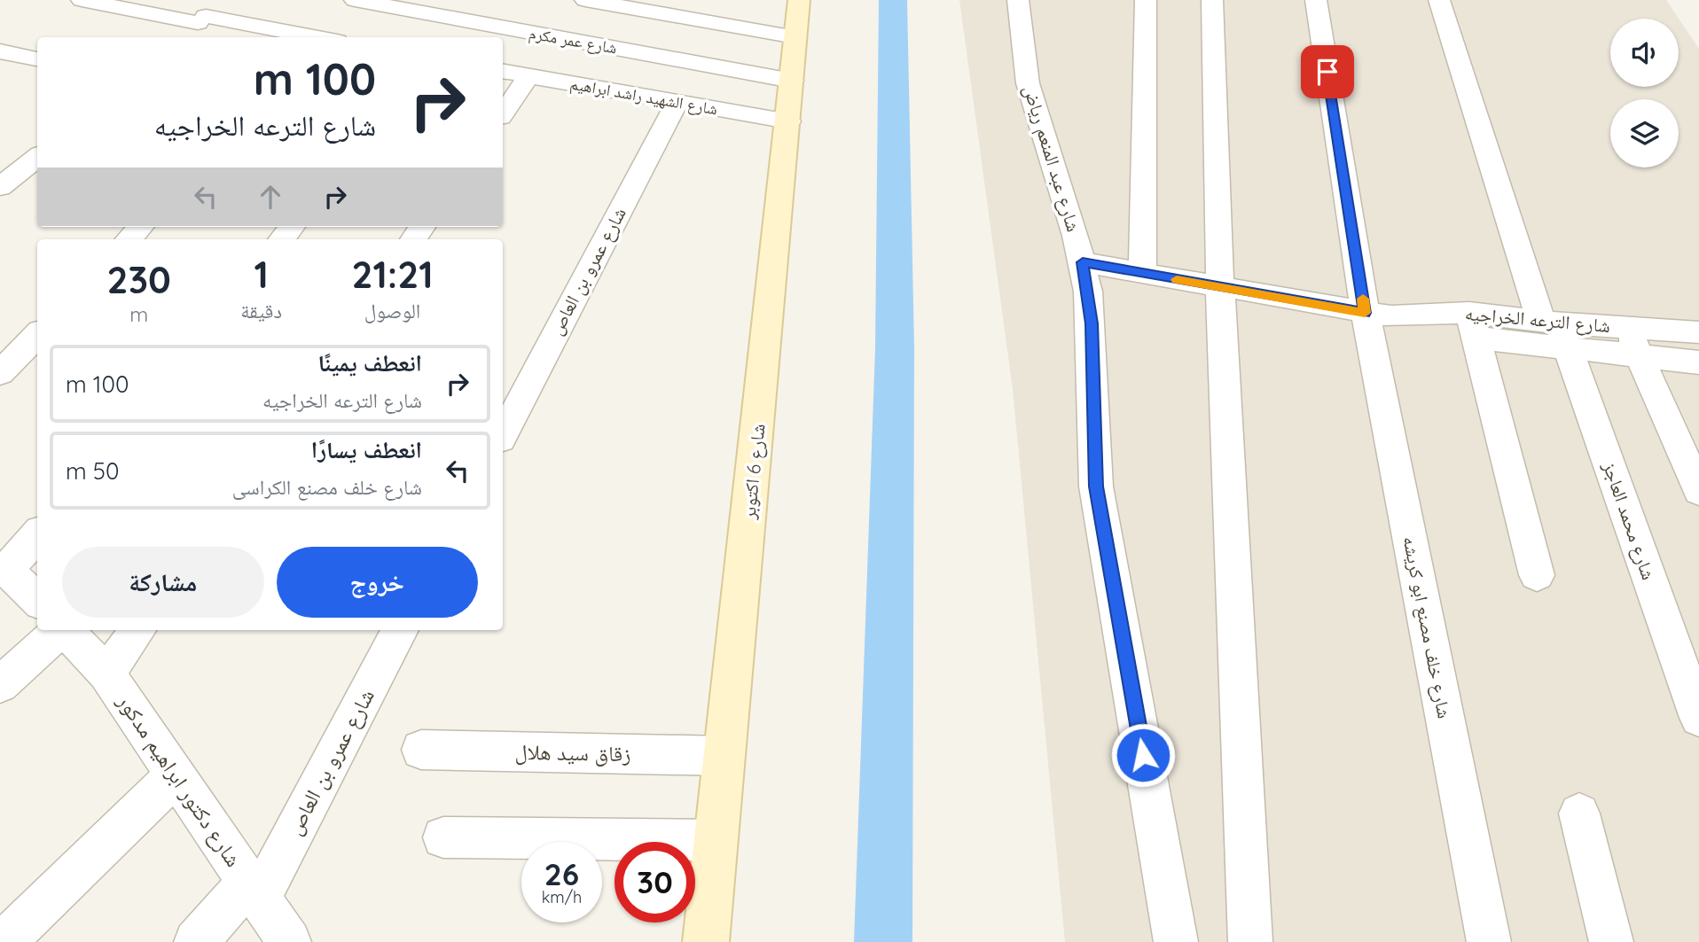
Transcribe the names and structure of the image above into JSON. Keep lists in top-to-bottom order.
{
  "streets": {
    "main road": ["شارع 6 اكتوبر"],
    "street": [
      "شارع عمر مكرم",
      "شارع الشهيد راشد ابراهيم",
      "شارع عبد المنعم رياض",
      "شارع عمرو بن العاص",
      "شارع الترعه الخراجيه",
      "شارع محمد العاجز",
      "شارع خلف مصنع ابو كريشه",
      "زقاق سيد هلال",
      "شارع دكتور ابراهيم مدكور"
    ]
  },
  "crossings": [
    ["شارع عمر مكرم", "شارع 6 اكتوبر"],
    ["شارع الشهيد راشد ابراهيم", "شارع عمرو بن العاص"],
    ["شارع الشهيد راشد ابراهيم", "شارع 6 اكتوبر"],
    ["شارع عبد المنعم رياض", "شارع الترعه الخراجيه"],
    ["شارع عمرو بن العاص", "شارع دكتور ابراهيم مدكور"],
    ["شارع الترعه الخراجيه", "شارع محمد العاجز"],
    ["شارع الترعه الخراجيه", "شارع خلف مصنع ابو كريشه"],
    ["شارع 6 اكتوبر", "زقاق سيد هلال"]
  ],
  "page": {
    "turn": ["100 m", "شارع الترعه الخراجيه"],
    "eta": [
      "21:21",
      "الوصول",
      "1",
      "دقيقة",
      "230",
      "m"
    ],
    "list": [
      {
        "name": "انعطف يمينًا",
        "note": "شارع الترعه الخراجيه",
        "value": "100 m"
      },
      {
        "name": "انعطف يسارًا",
        "note": "شارع خلف مصنع الكراسى",
        "value": "50 m"
      }
    ],
    "buttons": ["خروج", "مشاركة"],
    "speed": "26 km/h",
    "limit": "30"
  }
}
